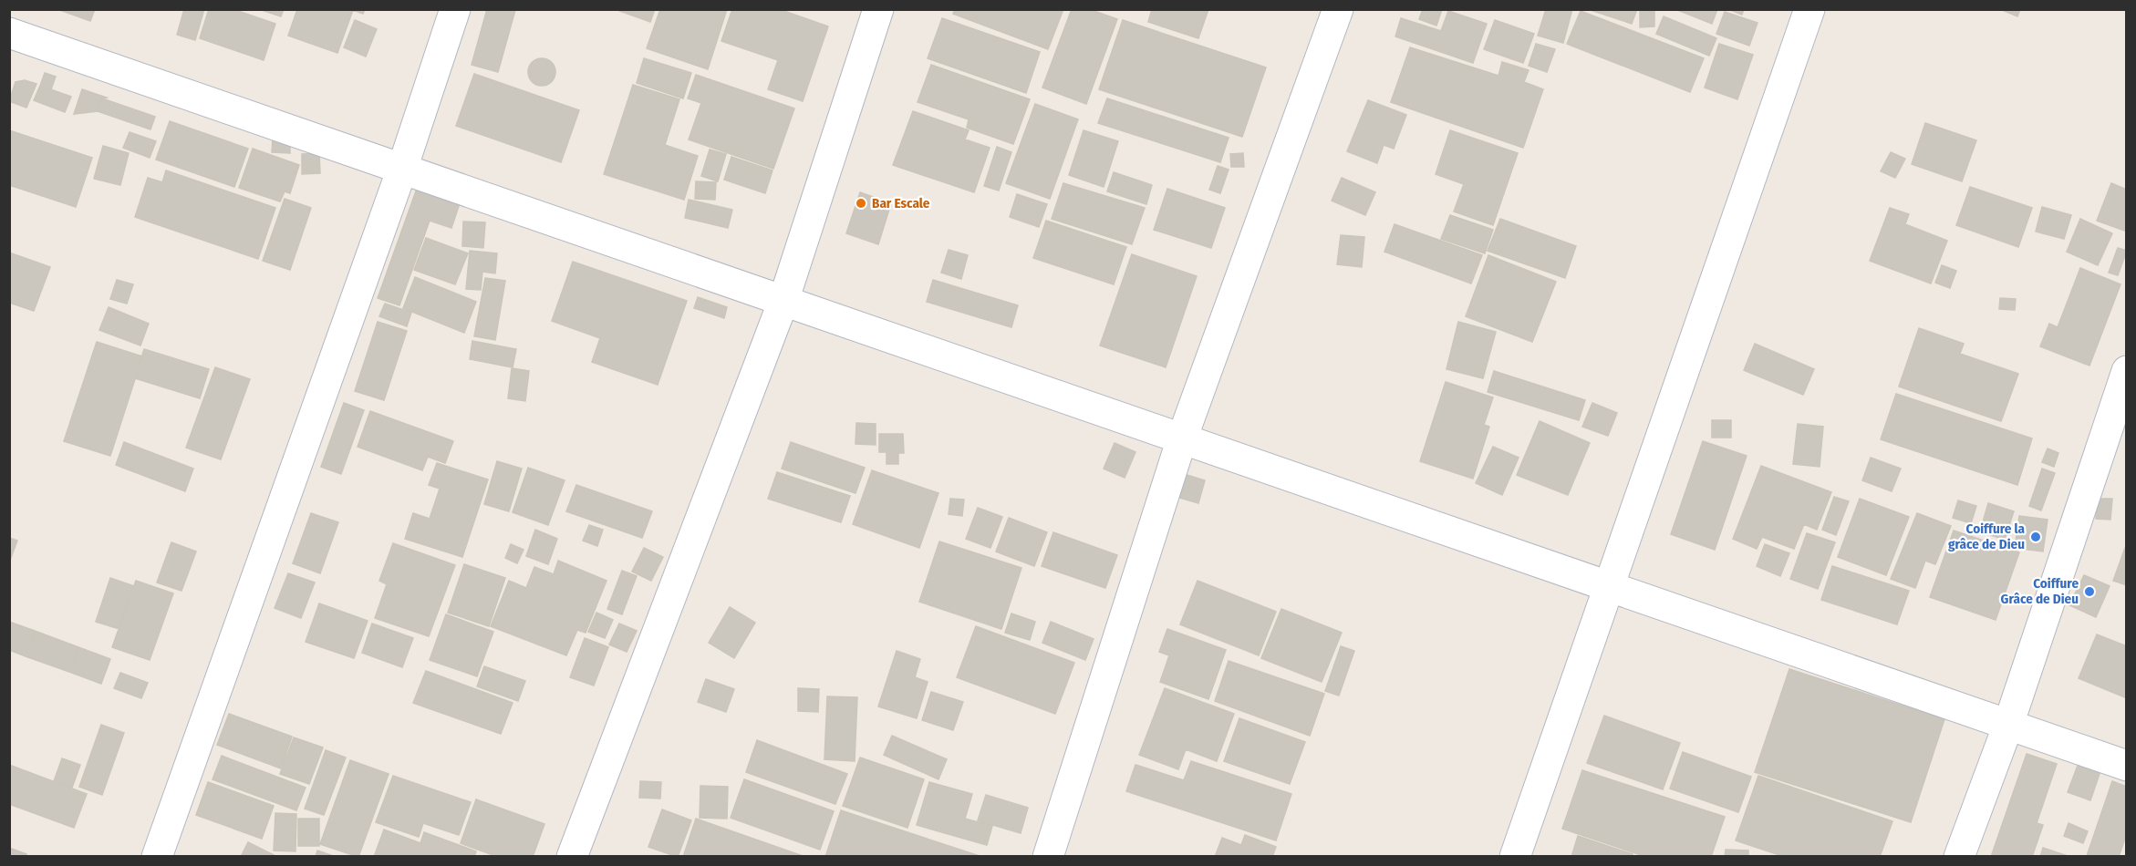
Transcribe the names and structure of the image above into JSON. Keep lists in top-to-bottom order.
{
  "places": ["Bar Escale", "Coiffure la grâce de Dieu", "Coiffure Grâce de Dieu"]
}
